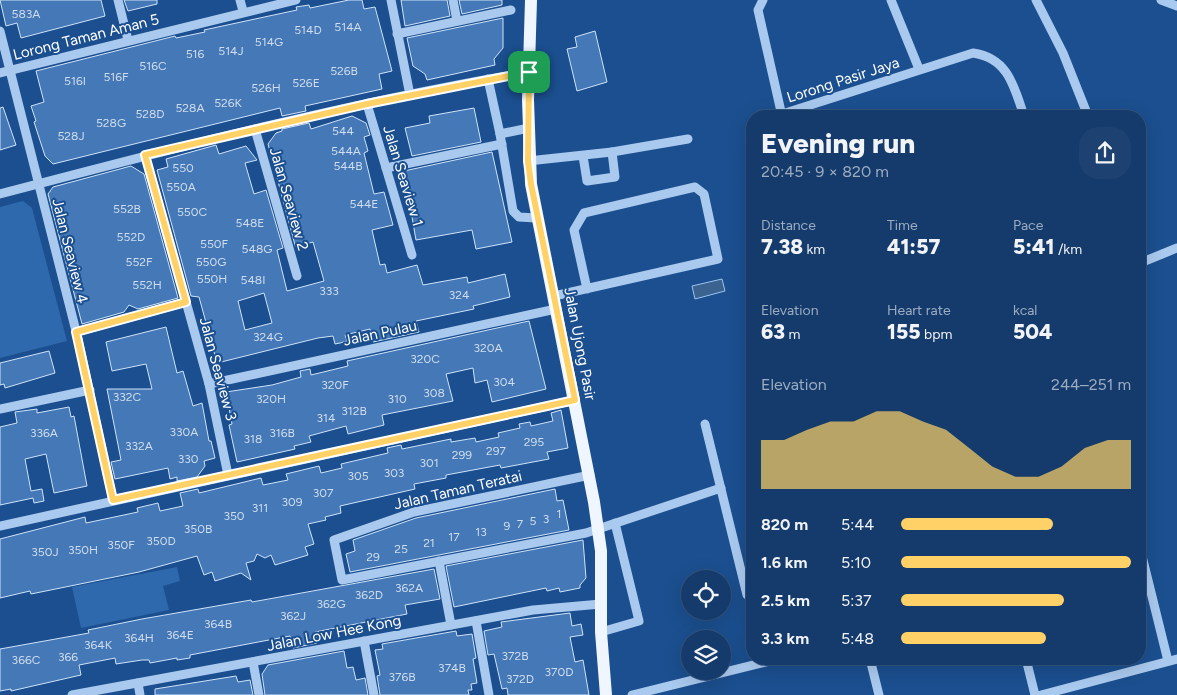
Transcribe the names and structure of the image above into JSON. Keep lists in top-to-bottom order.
{
  "streets": {
    "main road": ["Jalan Ujong Pasir"],
    "street": [
      "Lorong Taman Aman 5",
      "Lorong Pasir Jaya",
      "Jalan Seaview 1",
      "Jalan Seaview 2",
      "Jalan Seaview 4",
      "Jalan Pulau",
      "Jalan Seaview 3",
      "Jalan Taman Teratai",
      "Jalan Low Hee Kong"
    ]
  },
  "crossings": [
    ["Lorong Taman Aman 5", "Jalan Seaview 4"],
    ["Jalan Pulau", "Jalan Ujong Pasir"],
    ["Jalan Pulau", "Jalan Seaview 3"],
    ["Jalan Ujong Pasir", "Jalan Taman Teratai"],
    ["Jalan Ujong Pasir", "Jalan Low Hee Kong"]
  ],
  "house_numbers": [
    "583A",
    "514A",
    "514D",
    "514G",
    "514J",
    "516",
    "516C",
    "526B",
    "516F",
    "516I",
    "526E",
    "526H",
    "526K",
    "528A",
    "528D",
    "528G",
    "544",
    "528J",
    "544A",
    "544B",
    "550",
    "550A",
    "544E",
    "552B",
    "550C",
    "548E",
    "552D",
    "550F",
    "548G",
    "552F",
    "550G",
    "550H",
    "548I",
    "552H",
    "333",
    "324",
    "324G",
    "320A",
    "320C",
    "304",
    "320F",
    "308",
    "332C",
    "320H",
    "310",
    "312B",
    "314",
    "330A",
    "336A",
    "316B",
    "318",
    "295",
    "332A",
    "297",
    "299",
    "330",
    "301",
    "303",
    "305",
    "307",
    "309",
    "311",
    "1",
    "350",
    "3",
    "5",
    "7",
    "9",
    "350B",
    "13",
    "17",
    "350D",
    "21",
    "350F",
    "25",
    "350H",
    "350J",
    "29",
    "362A",
    "362D",
    "362G",
    "362J",
    "364B",
    "364E",
    "364H",
    "364K",
    "372B",
    "366",
    "366C",
    "374B",
    "370D",
    "376B",
    "372D"
  ],
  "page": {
    "heading": ["Evening run", "20:45 · 9 × 820 m"],
    "stats": [
      ["Distance", "7.38 km"],
      ["Time", "41:57"],
      ["Pace", "5:41 /km"],
      ["Elevation", "63 m"],
      ["Heart rate", "155 bpm"],
      ["kcal", "504"]
    ],
    "chart": ["Elevation", "244–251 m"],
    "list": [
      {
        "name": "820 m",
        "note": "5:44"
      },
      {
        "name": "1.6 km",
        "note": "5:10"
      },
      {
        "name": "2.5 km",
        "note": "5:37"
      },
      {
        "name": "3.3 km",
        "note": "5:48"
      }
    ]
  }
}
